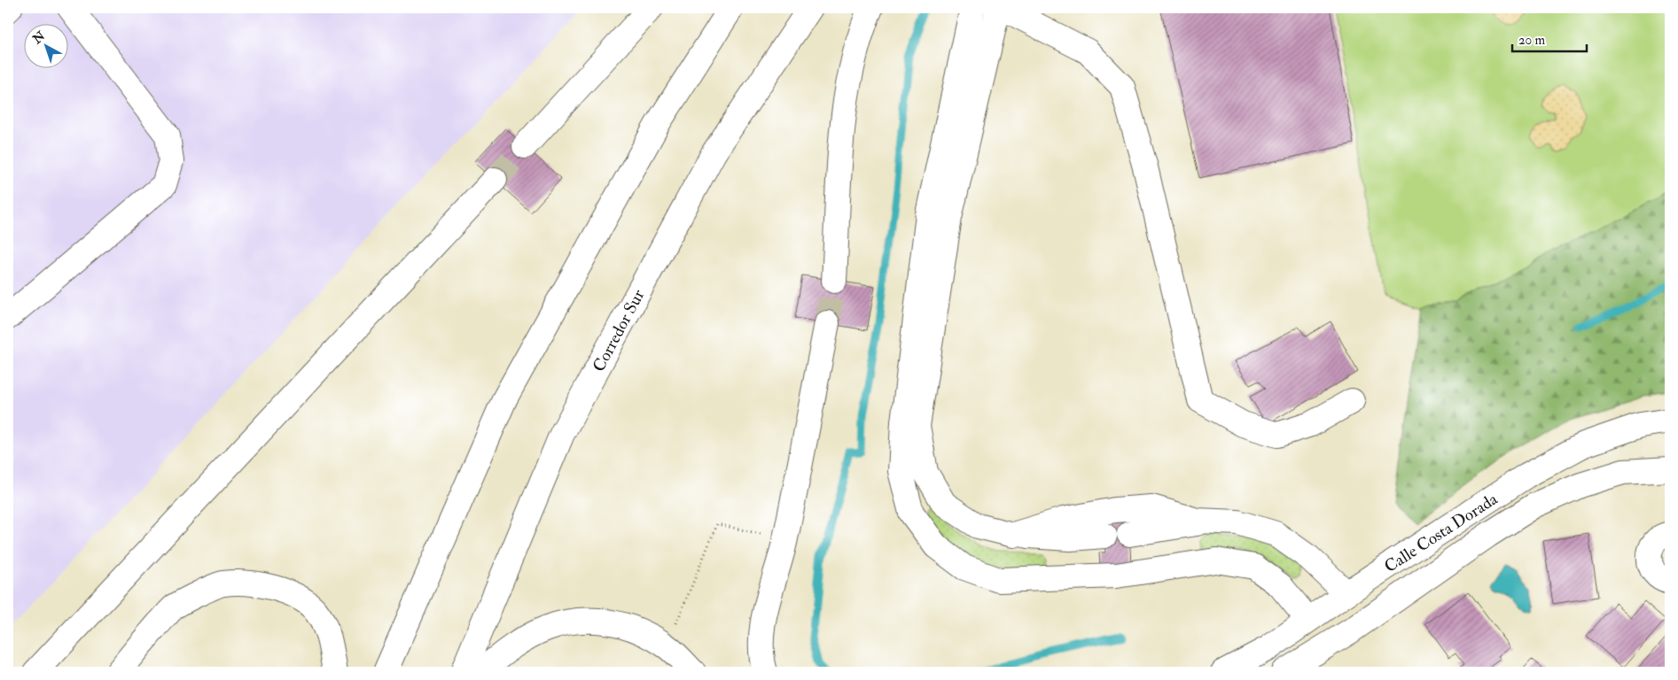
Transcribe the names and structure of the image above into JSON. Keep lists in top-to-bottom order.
{
  "streets": {
    "main road": ["Corredor Sur", "Calle Costa Dorada"]
  },
  "scale_bar": "20 m",
  "north": "top left"
}
